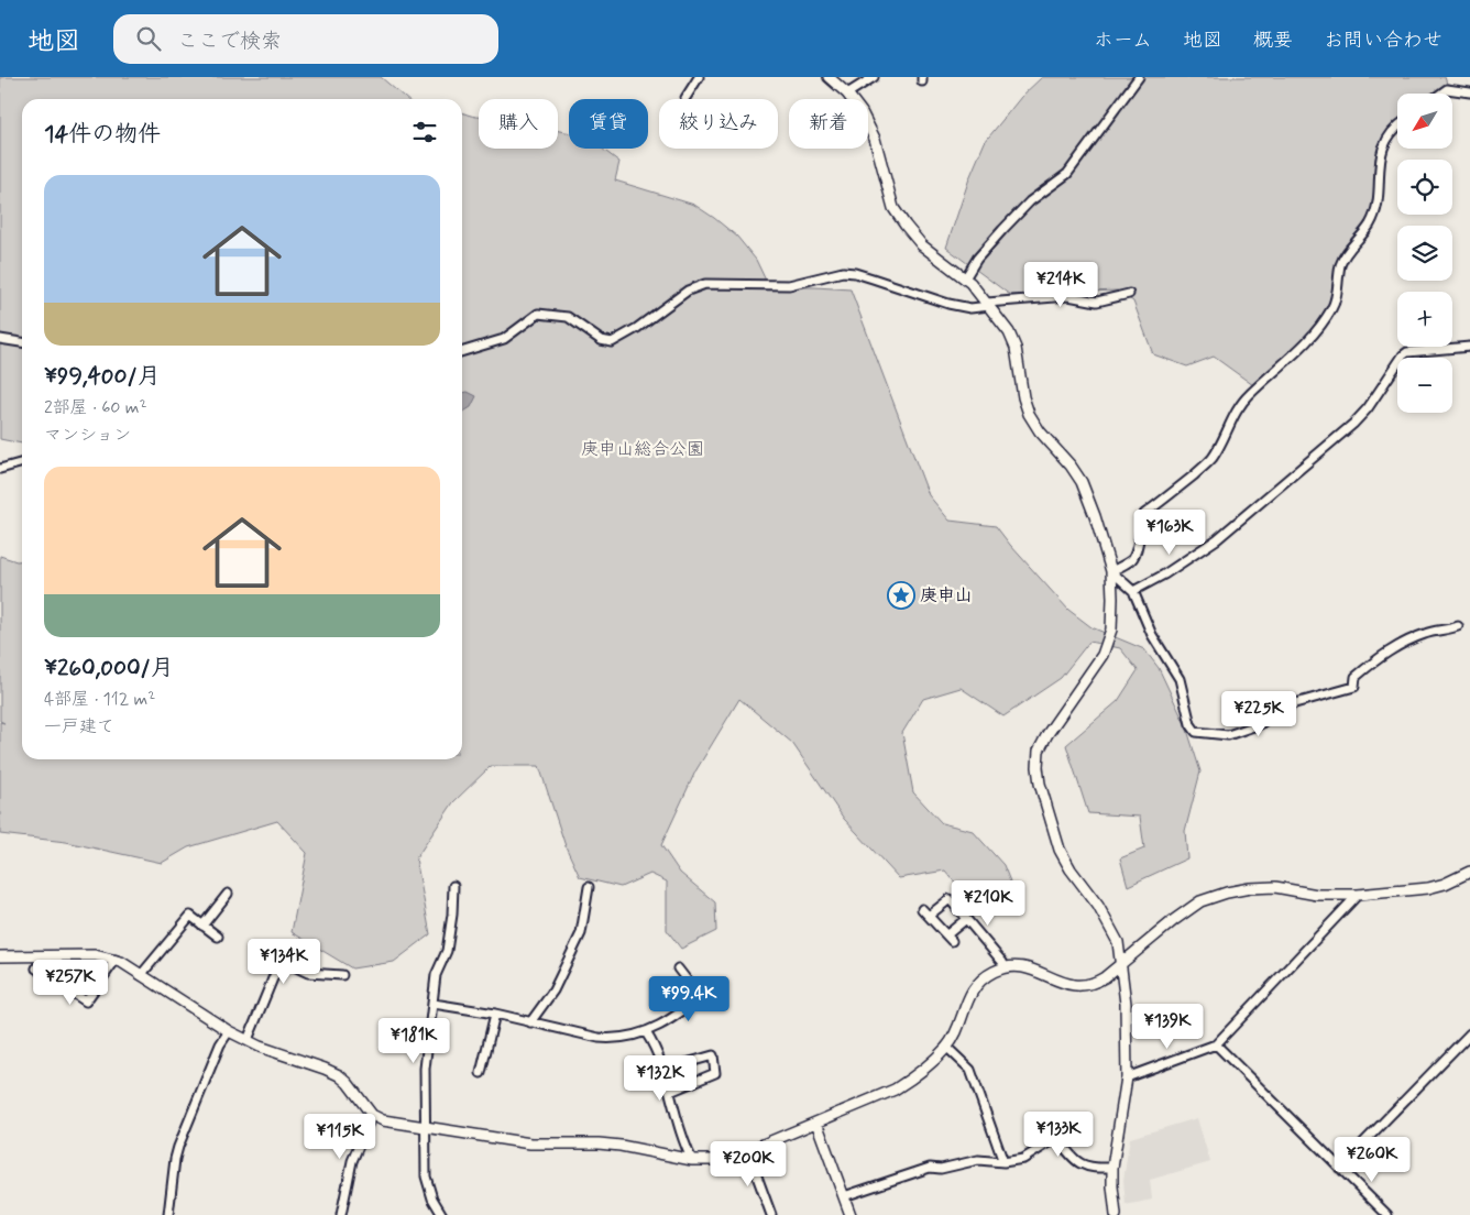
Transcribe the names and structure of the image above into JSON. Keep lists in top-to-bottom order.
{
  "parks": ["庚申山総合公園"],
  "places": {
    "place": ["庚申山"]
  },
  "north": "bottom left",
  "page": {
    "header": "地図",
    "search": "ここで検索",
    "nav": [
      "ホーム",
      "地図",
      "概要",
      "お問い合わせ"
    ],
    "map_buttons": ["+", "−"],
    "chip": [
      "購入",
      "賃貸",
      "絞り込み",
      "新着"
    ],
    "heading": "14件の物件",
    "list": [
      {
        "name": "¥99,400/月",
        "note": "2部屋 · 60 m² · マンション"
      },
      {
        "name": "¥260,000/月",
        "note": "4部屋 · 112 m² · 一戸建て"
      }
    ],
    "price": [
      "¥214K",
      "¥163K",
      "¥225K",
      "¥210K",
      "¥134K",
      "¥257K",
      "¥99.4K",
      "¥139K",
      "¥181K",
      "¥132K",
      "¥133K",
      "¥115K",
      "¥260K",
      "¥200K"
    ]
  }
}
